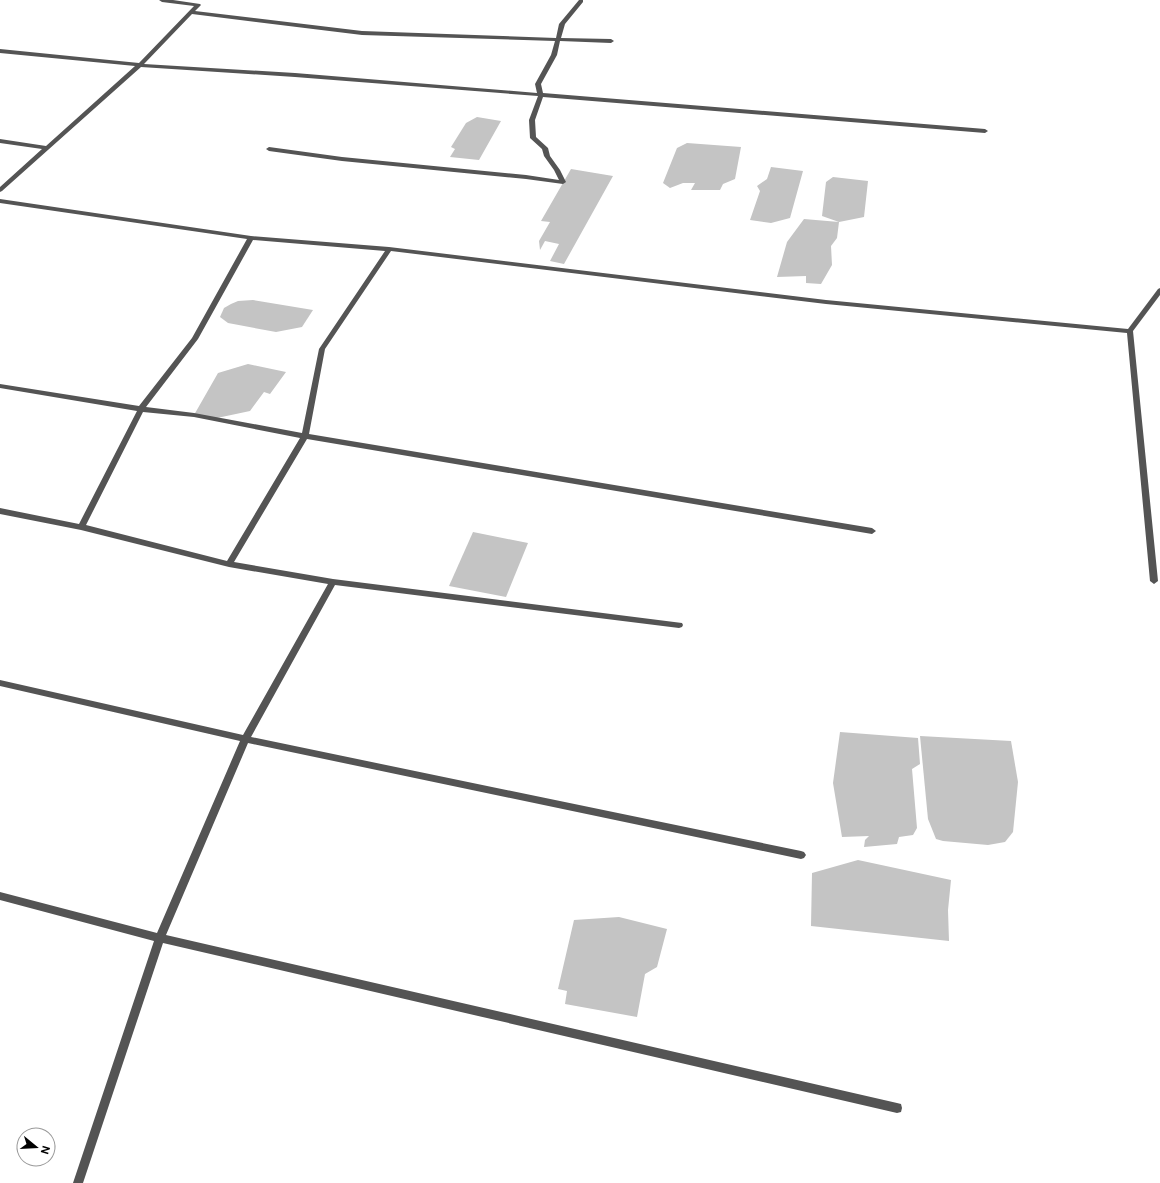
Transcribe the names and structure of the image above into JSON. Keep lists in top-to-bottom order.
{
  "north": "right"
}
